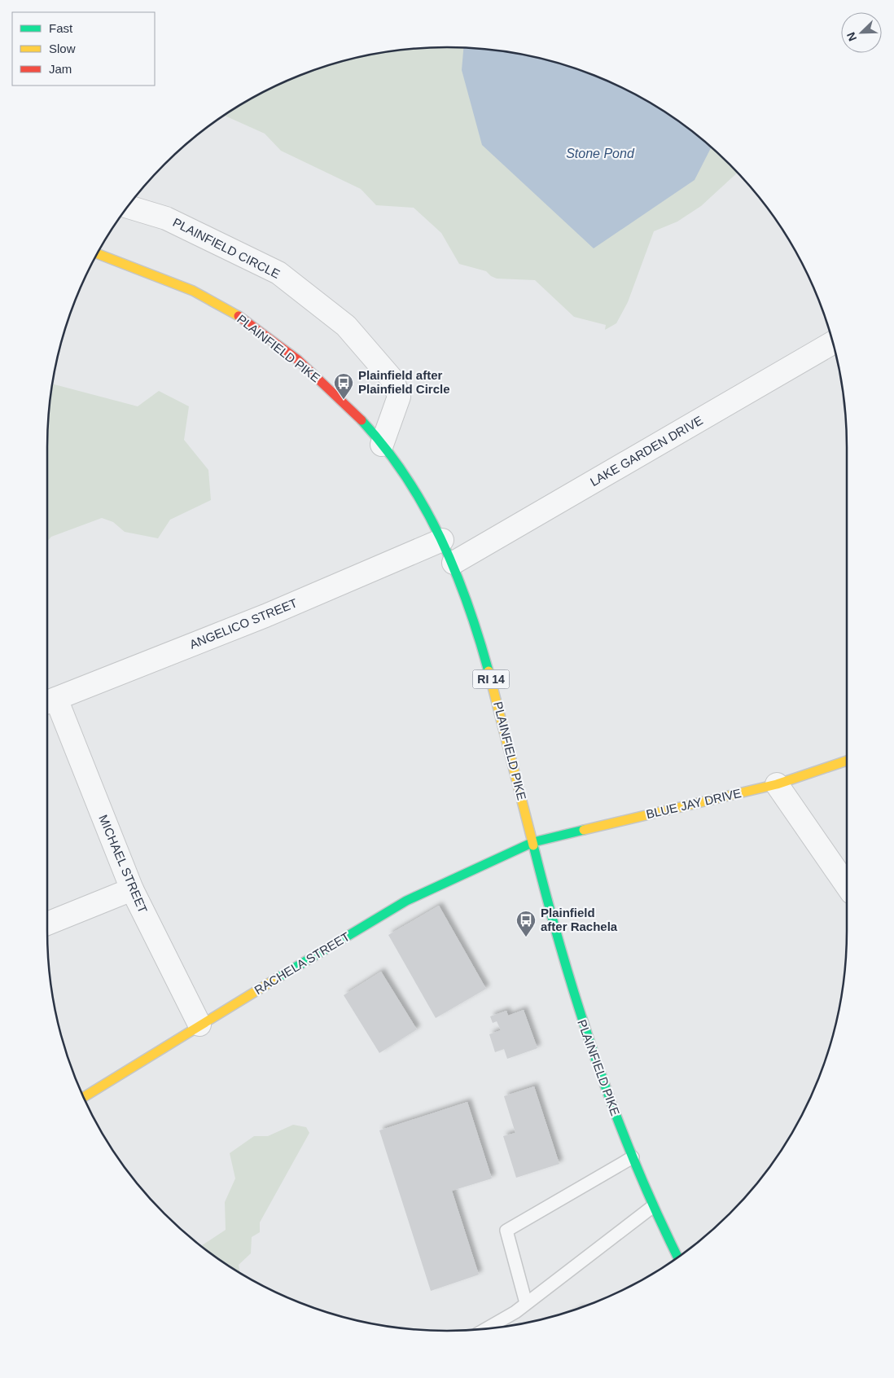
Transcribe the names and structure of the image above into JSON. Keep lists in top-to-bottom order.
{
  "streets": {
    "main road": [
      "PLAINFIELD PIKE",
      "RI 14",
      "BLUE JAY DRIVE",
      "RACHELA STREET"
    ],
    "street": [
      "PLAINFIELD CIRCLE",
      "LAKE GARDEN DRIVE",
      "ANGELICO STREET",
      "MICHAEL STREET"
    ]
  },
  "crossings": [
    ["PLAINFIELD CIRCLE", "PLAINFIELD PIKE"],
    ["PLAINFIELD PIKE", "LAKE GARDEN DRIVE"],
    ["PLAINFIELD PIKE", "ANGELICO STREET"],
    ["PLAINFIELD PIKE", "BLUE JAY DRIVE"],
    ["PLAINFIELD PIKE", "RACHELA STREET"],
    ["ANGELICO STREET", "MICHAEL STREET"],
    ["BLUE JAY DRIVE", "RACHELA STREET"],
    ["MICHAEL STREET", "RACHELA STREET"]
  ],
  "water": ["Stone Pond"],
  "places": {
    "bus stop": ["Plainfield after Plainfield Circle", "Plainfield after Rachela"]
  },
  "legend": ["Fast", "Slow", "Jam"],
  "north": "bottom left"
}
